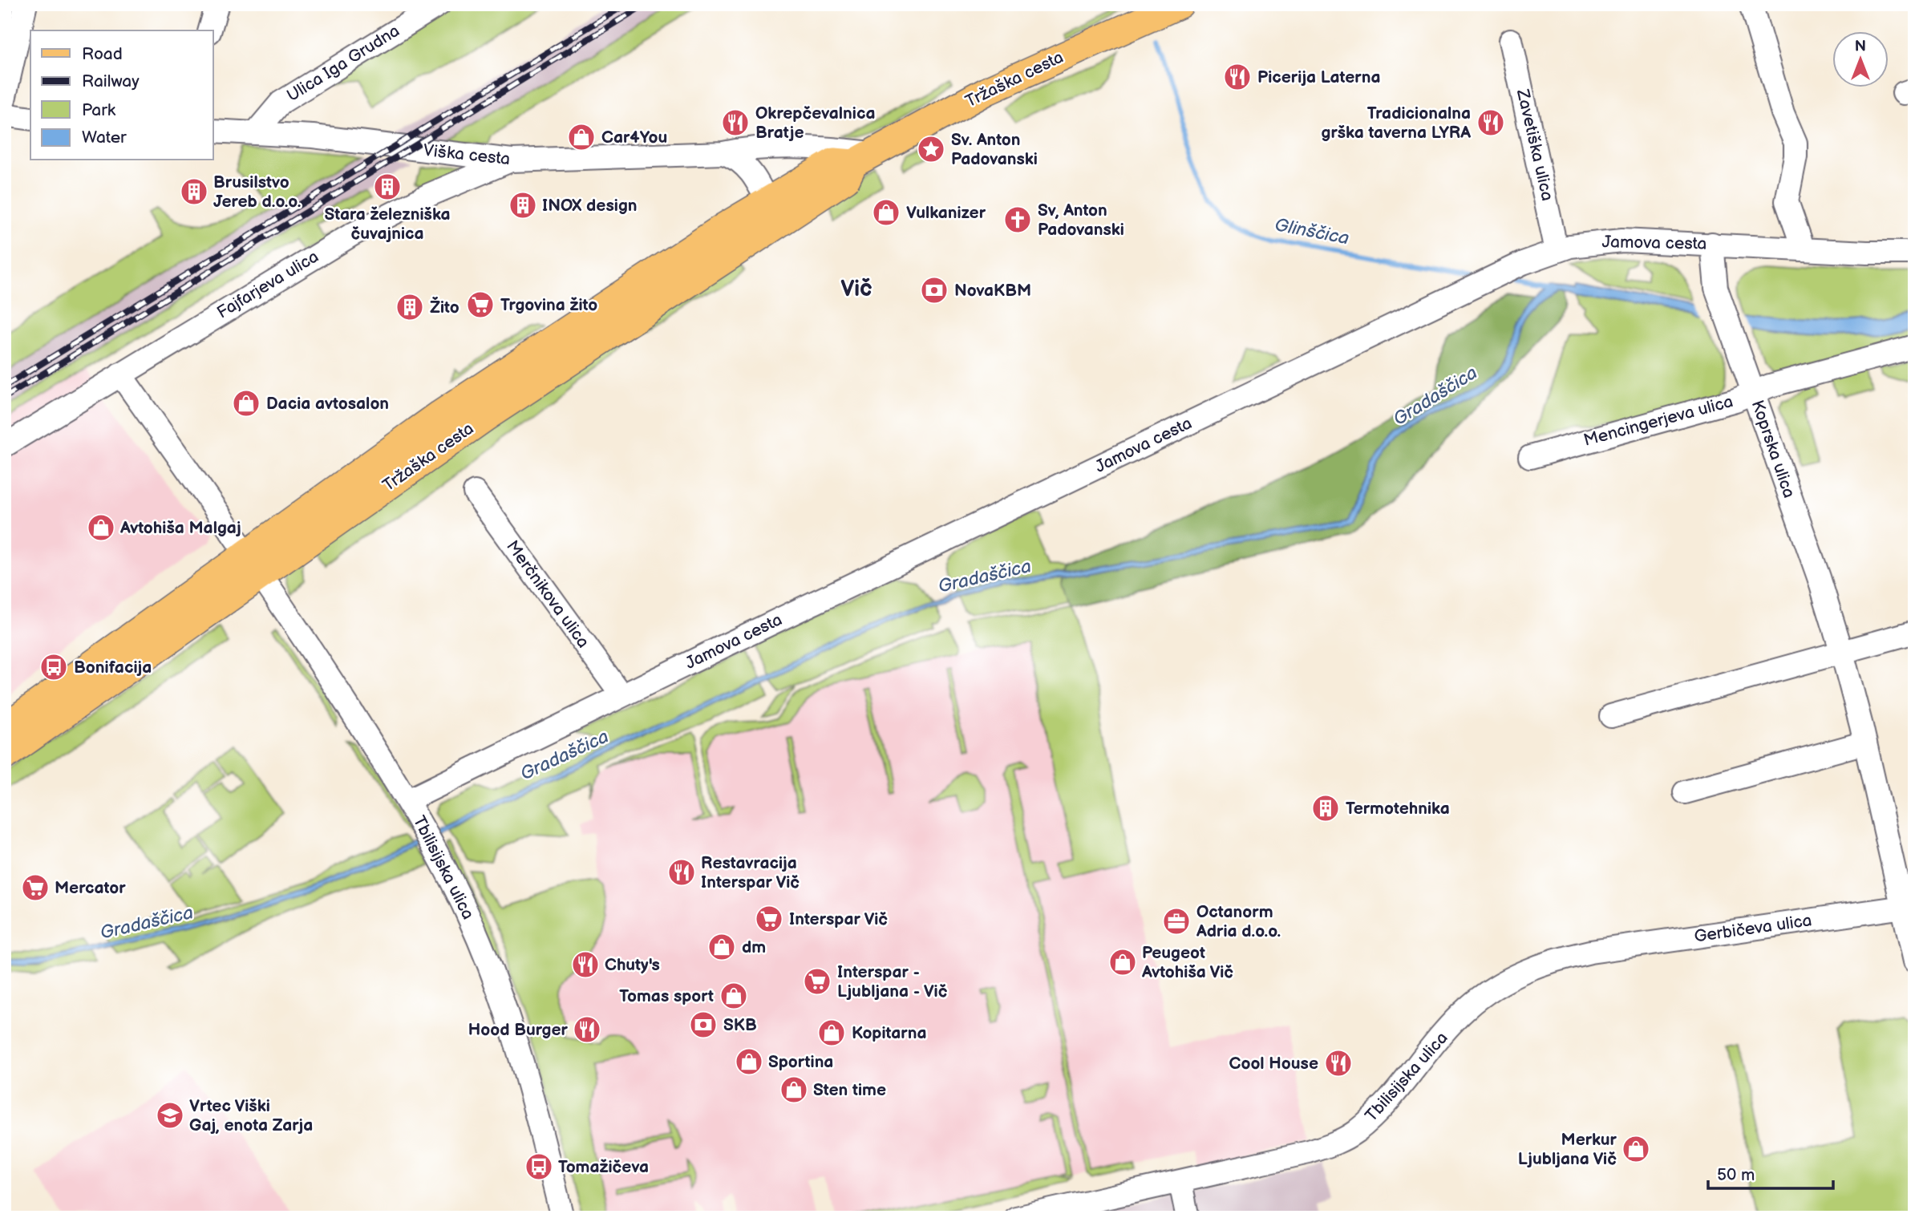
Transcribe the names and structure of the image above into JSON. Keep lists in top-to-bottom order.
{
  "streets": {
    "main road": ["Tržaška cesta"],
    "street": [
      "Ulica Iga Grudna",
      "Zavetiška ulica",
      "Viška cesta",
      "Jamova cesta",
      "Fajfarjeva ulica",
      "Mencingerjeva ulica",
      "Koprska ulica",
      "Merčnikova ulica",
      "Tbilisijska ulica",
      "Gerbičeva ulica"
    ]
  },
  "crossings": [
    ["Ulica Iga Grudna", "Viška cesta"],
    ["Tržaška cesta", "Viška cesta"],
    ["Tržaška cesta", "Tbilisijska ulica"],
    ["Zavetiška ulica", "Jamova cesta"],
    ["Viška cesta", "Fajfarjeva ulica"],
    ["Jamova cesta", "Koprska ulica"],
    ["Jamova cesta", "Merčnikova ulica"],
    ["Jamova cesta", "Tbilisijska ulica"],
    ["Mencingerjeva ulica", "Koprska ulica"],
    ["Koprska ulica", "Gerbičeva ulica"],
    ["Tbilisijska ulica", "Gerbičeva ulica"]
  ],
  "districts": ["Vič"],
  "water": ["Glinščica", "Gradaščica"],
  "places": {
    "restaurant": [
      "Picerija Laterna",
      "Okrepčevalnica Bratje",
      "Tradicionalna grška taverna LYRA",
      "Restavracija Interspar Vič",
      "Chuty's",
      "Hood Burger",
      "Cool House"
    ],
    "shop": [
      "Car4You",
      "Vulkanizer",
      "Dacia avtosalon",
      "Avtohiša Malgaj",
      "dm",
      "Peugeot Avtohiša Vič",
      "Tomas sport",
      "Kopitarna",
      "Sportina",
      "Sten time",
      "Merkur Ljubljana Vič"
    ],
    "place": ["Sv. Anton Padovanski"],
    "building": [
      "Stara železniška čuvajnica",
      "Brusilstvo Jereb d.o.o.",
      "INOX design",
      "Žito",
      "Termotehnika"
    ],
    "church": ["Sv, Anton Padovanski"],
    "bank": ["NovaKBM", "SKB"],
    "supermarket": [
      "Trgovina žito",
      "Mercator",
      "Interspar Vič",
      "Interspar - Ljubljana - Vič"
    ],
    "bus stop": ["Bonifacija", "Tomažičeva"],
    "office": ["Octanorm Adria d.o.o."],
    "school or university": ["Vrtec Viški Gaj, enota Zarja"]
  },
  "legend": [
    "Road",
    "Railway",
    "Park",
    "Water"
  ],
  "scale_bar": "50 m",
  "north": "top"
}
